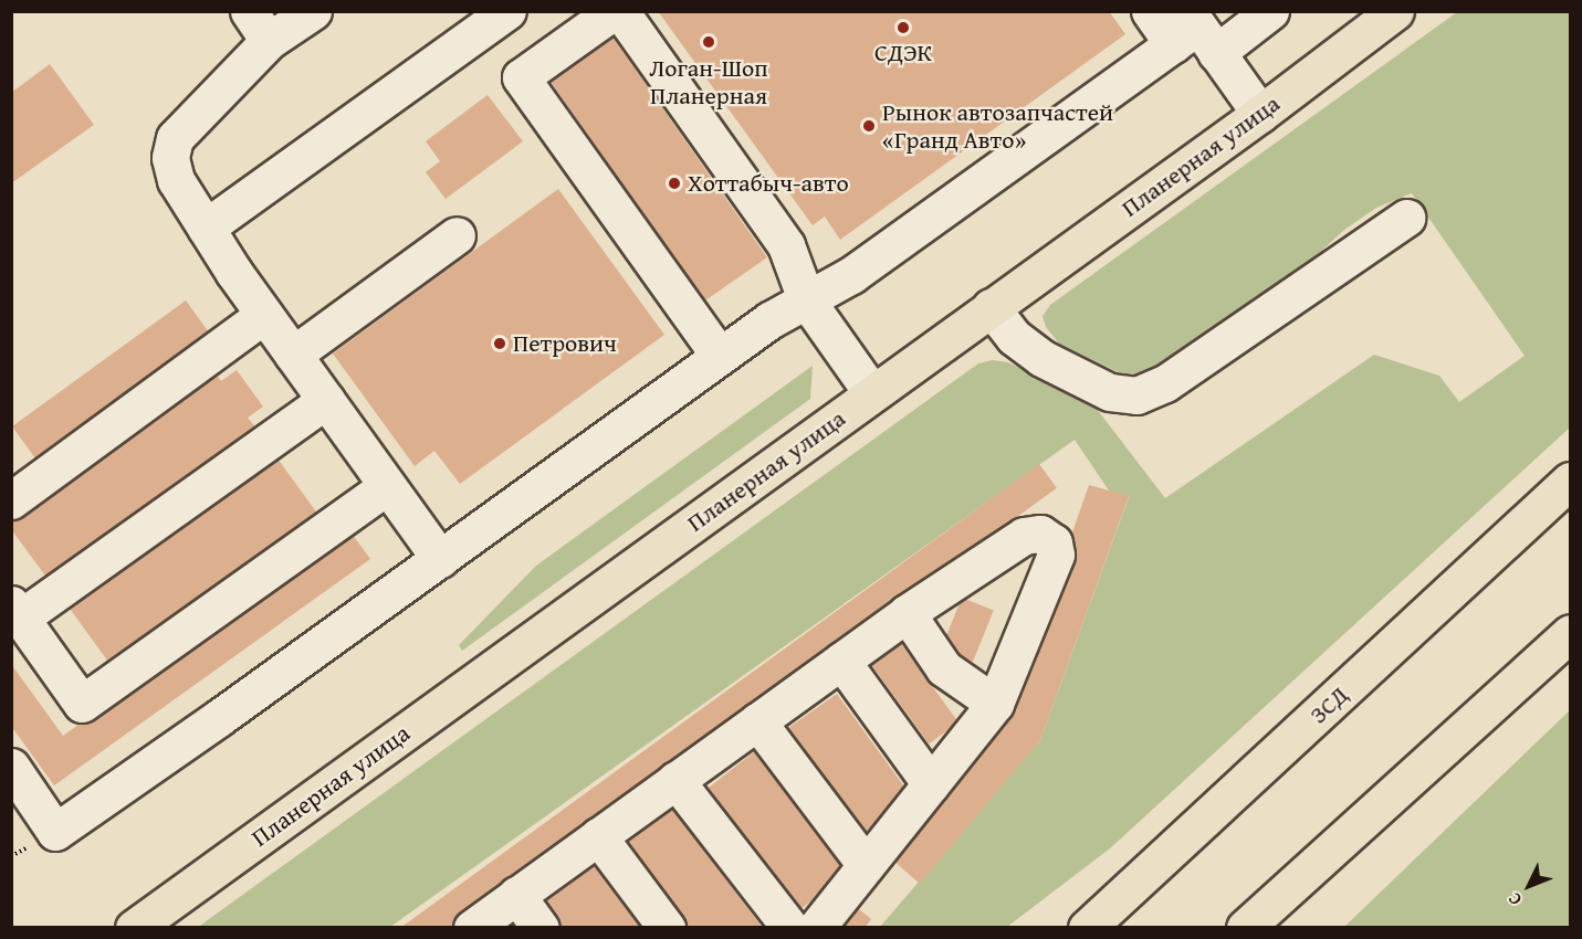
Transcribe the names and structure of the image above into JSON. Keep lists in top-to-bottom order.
{
  "streets": {
    "main road": ["Планерная улица", "ЗСД"]
  },
  "places": [
    "СДЭК",
    "Логан-Шоп Планерная",
    "Рынок автозапчастей «Гранд Авто»",
    "Хоттабыч-авто",
    "Петрович"
  ],
  "north": "bottom left"
}
